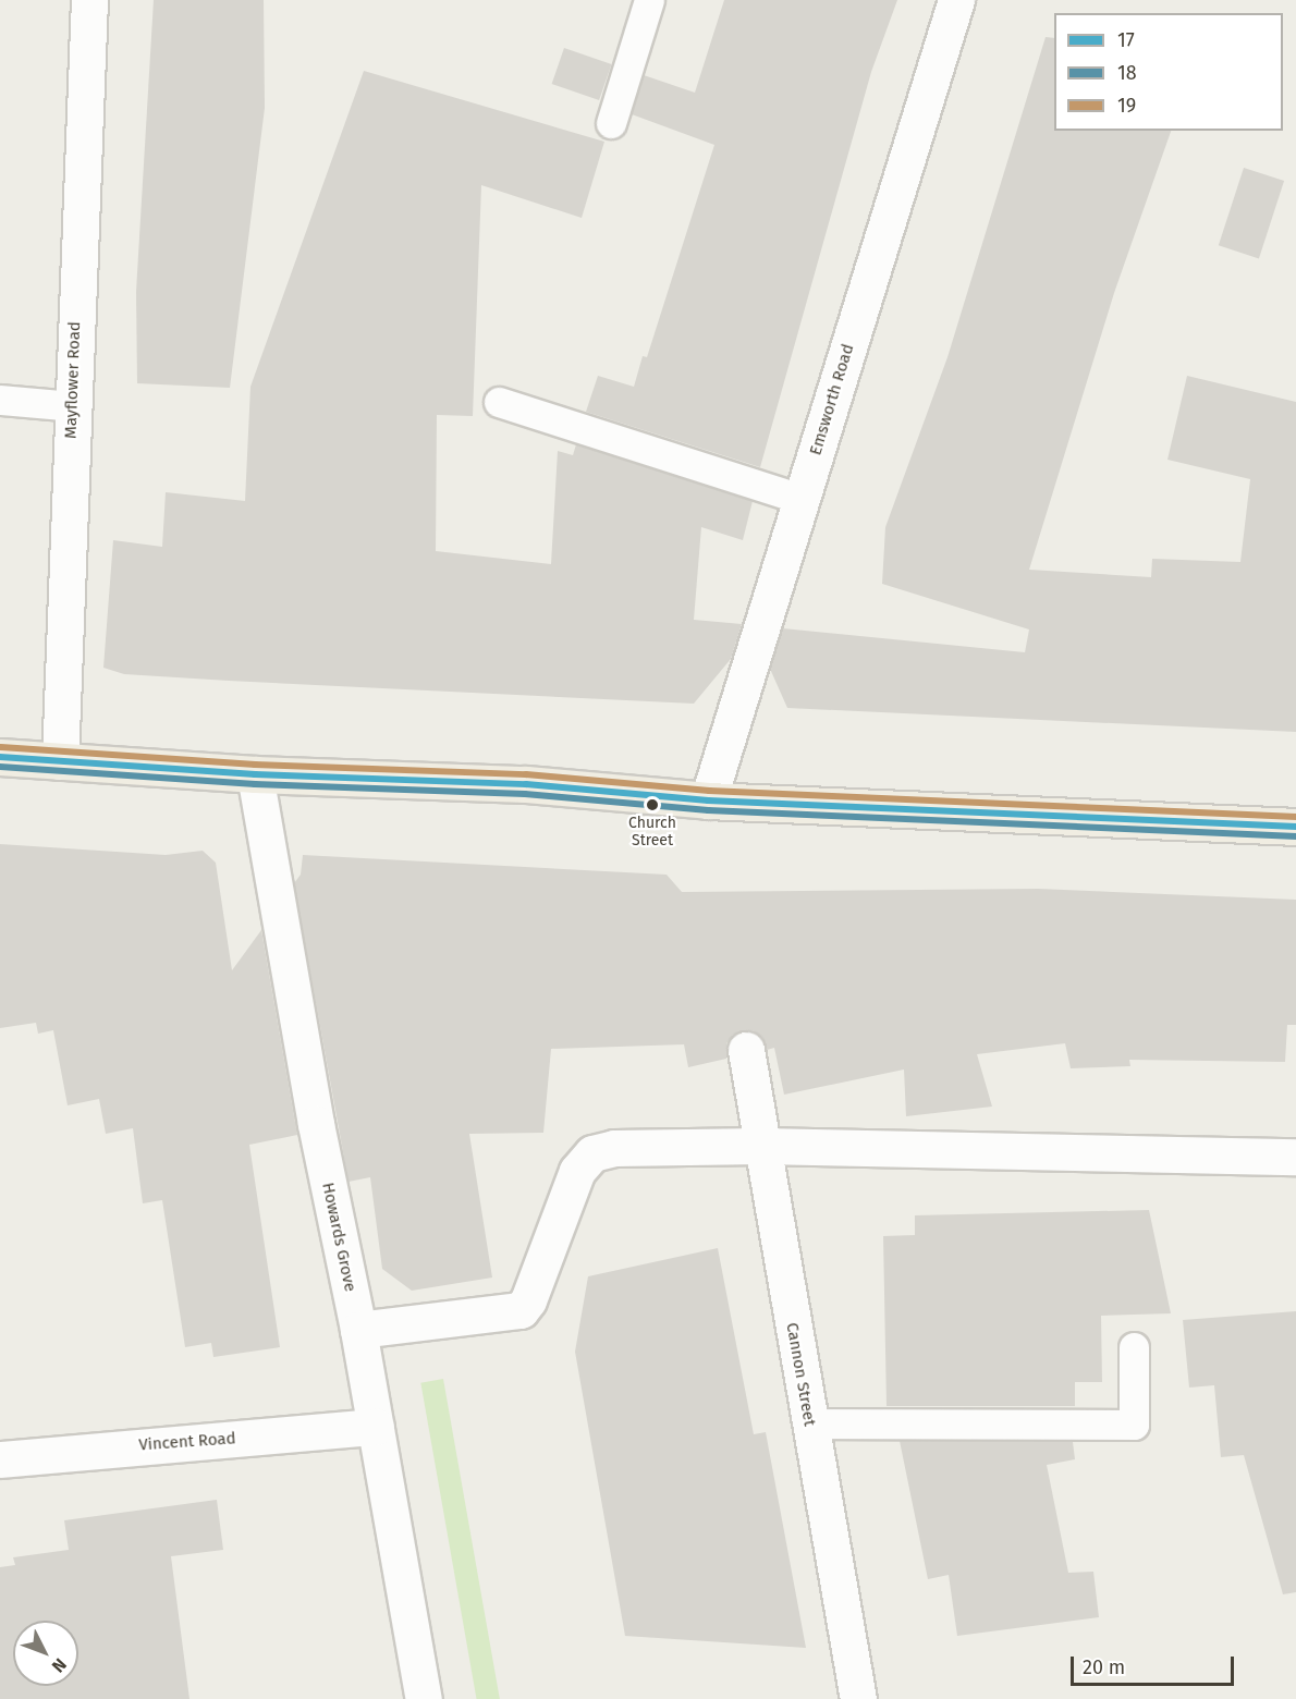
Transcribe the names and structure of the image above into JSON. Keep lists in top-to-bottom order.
{
  "streets": {
    "street": [
      "Mayflower Road",
      "Emsworth Road",
      "Howards Grove",
      "Cannon Street",
      "Vincent Road"
    ]
  },
  "crossings": [
    ["Howards Grove", "Vincent Road"]
  ],
  "places": ["Church Street"],
  "lines": ["transit line 19", "transit line 17", "transit line 18"],
  "legend": ["17", "18", "19"],
  "scale_bar": "20 m",
  "north": "bottom right"
}
